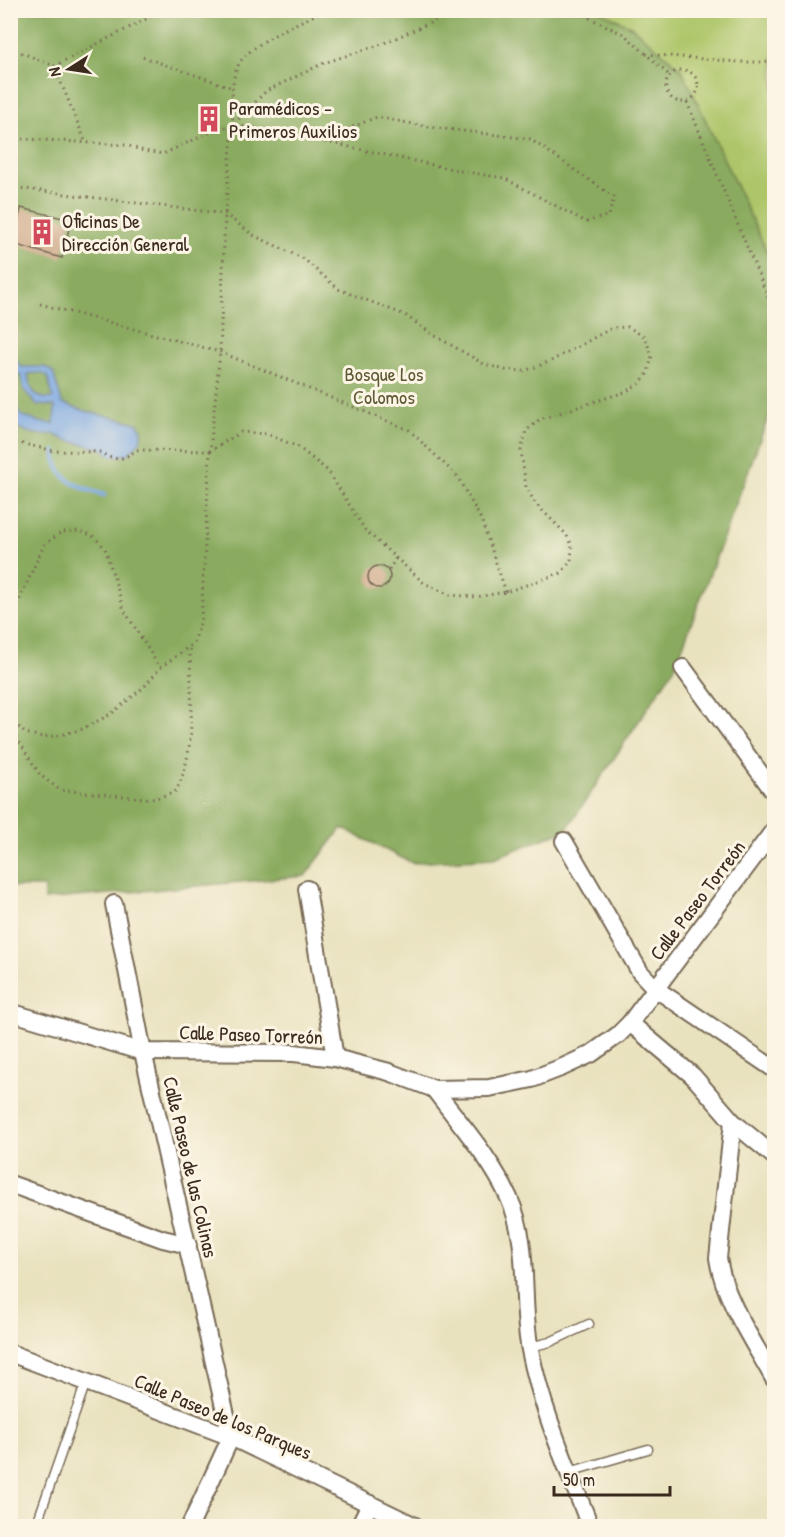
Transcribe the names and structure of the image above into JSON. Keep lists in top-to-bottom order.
{
  "streets": {
    "street": ["Calle Paseo Torreón", "Calle Paseo de las Colinas", "Calle Paseo de los Parques"]
  },
  "crossings": [
    ["Calle Paseo Torreón", "Calle Paseo de las Colinas"],
    ["Calle Paseo de las Colinas", "Calle Paseo de los Parques"]
  ],
  "parks": ["Bosque Los Colomos"],
  "places": {
    "building": ["Paramédicos - Primeros Auxilios", "Oficinas De Dirección General"]
  },
  "scale_bar": "50 m",
  "north": "left"
}
